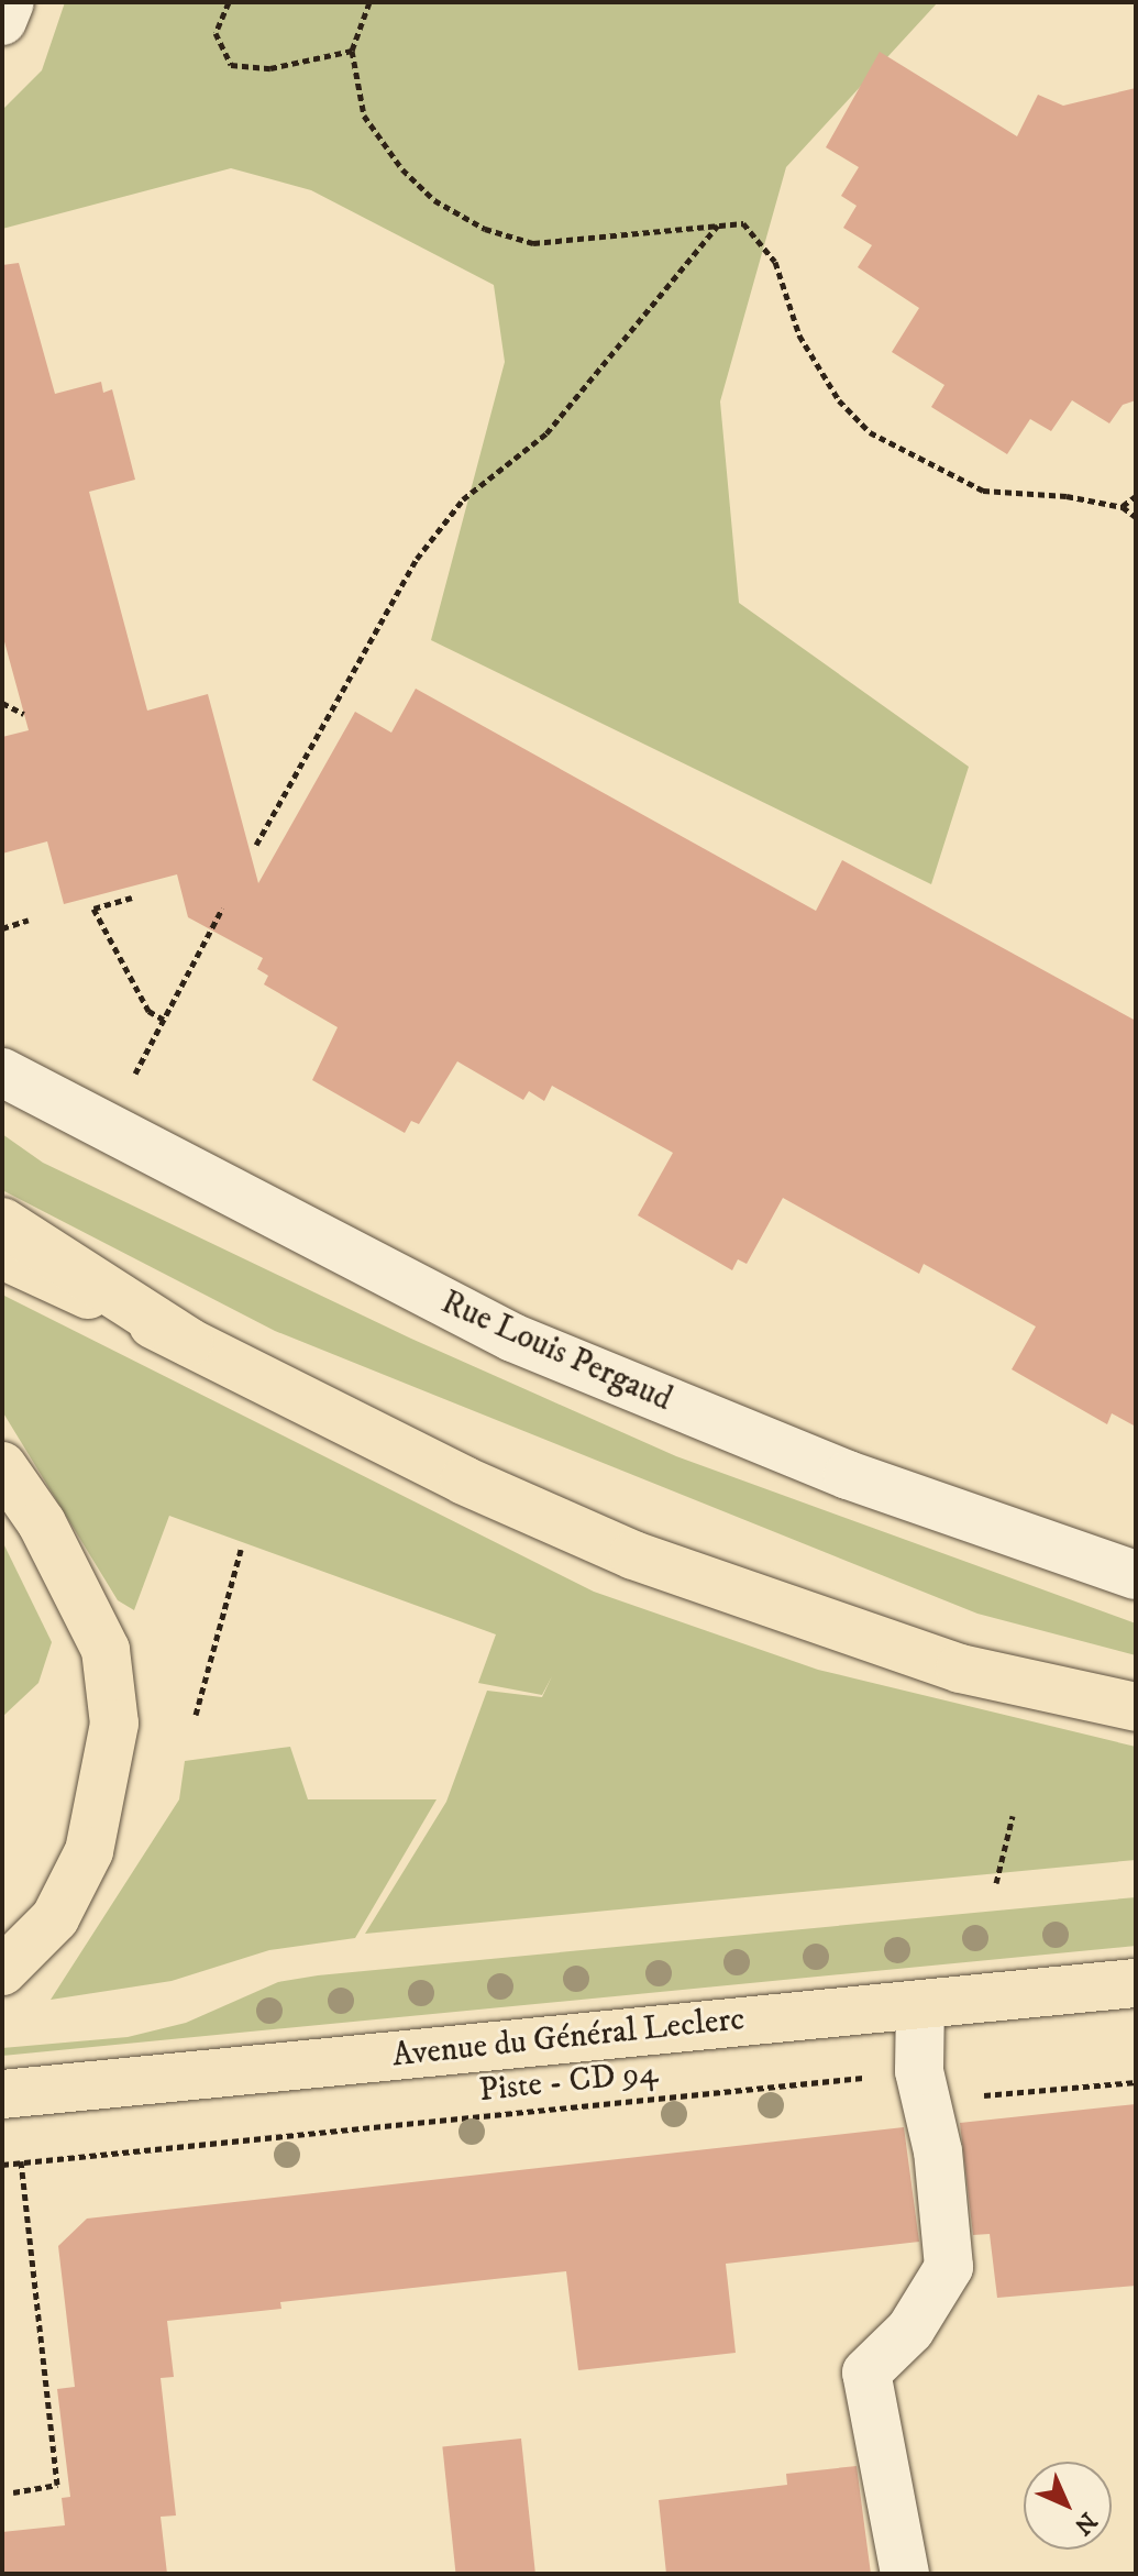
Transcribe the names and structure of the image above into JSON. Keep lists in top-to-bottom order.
{
  "streets": {
    "main road": ["Avenue du Général Leclerc"],
    "street": ["Rue Louis Pergaud"],
    "path": ["Piste - CD 94"]
  },
  "north": "bottom right"
}
